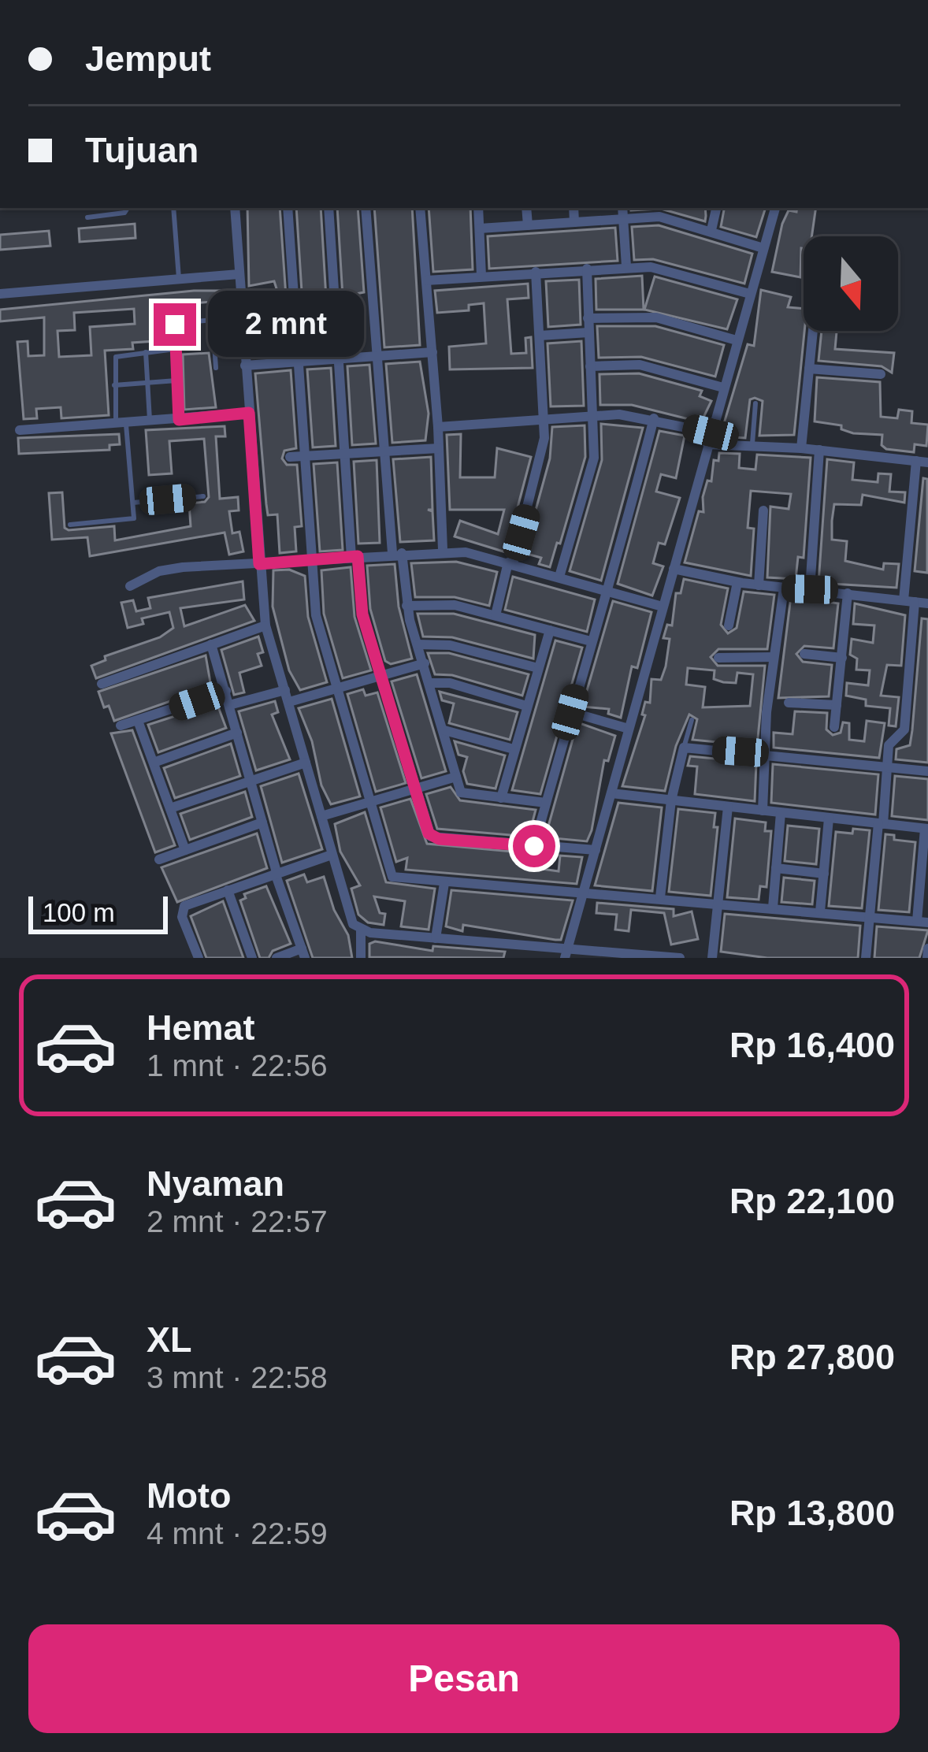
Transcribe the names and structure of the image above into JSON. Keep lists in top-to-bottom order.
{
  "scale_bar": "100 m",
  "north": "bottom",
  "page": {
    "banner": ["Jemput", "Tujuan"],
    "bubble": "2 mnt",
    "scale": "100 m",
    "list": [
      {
        "name": "Hemat",
        "note": "1 mnt · 22:56",
        "value": "Rp 16,400"
      },
      {
        "name": "Nyaman",
        "note": "2 mnt · 22:57",
        "value": "Rp 22,100"
      },
      {
        "name": "XL",
        "note": "3 mnt · 22:58",
        "value": "Rp 27,800"
      },
      {
        "name": "Moto",
        "note": "4 mnt · 22:59",
        "value": "Rp 13,800"
      }
    ],
    "buttons": "Pesan"
  }
}
